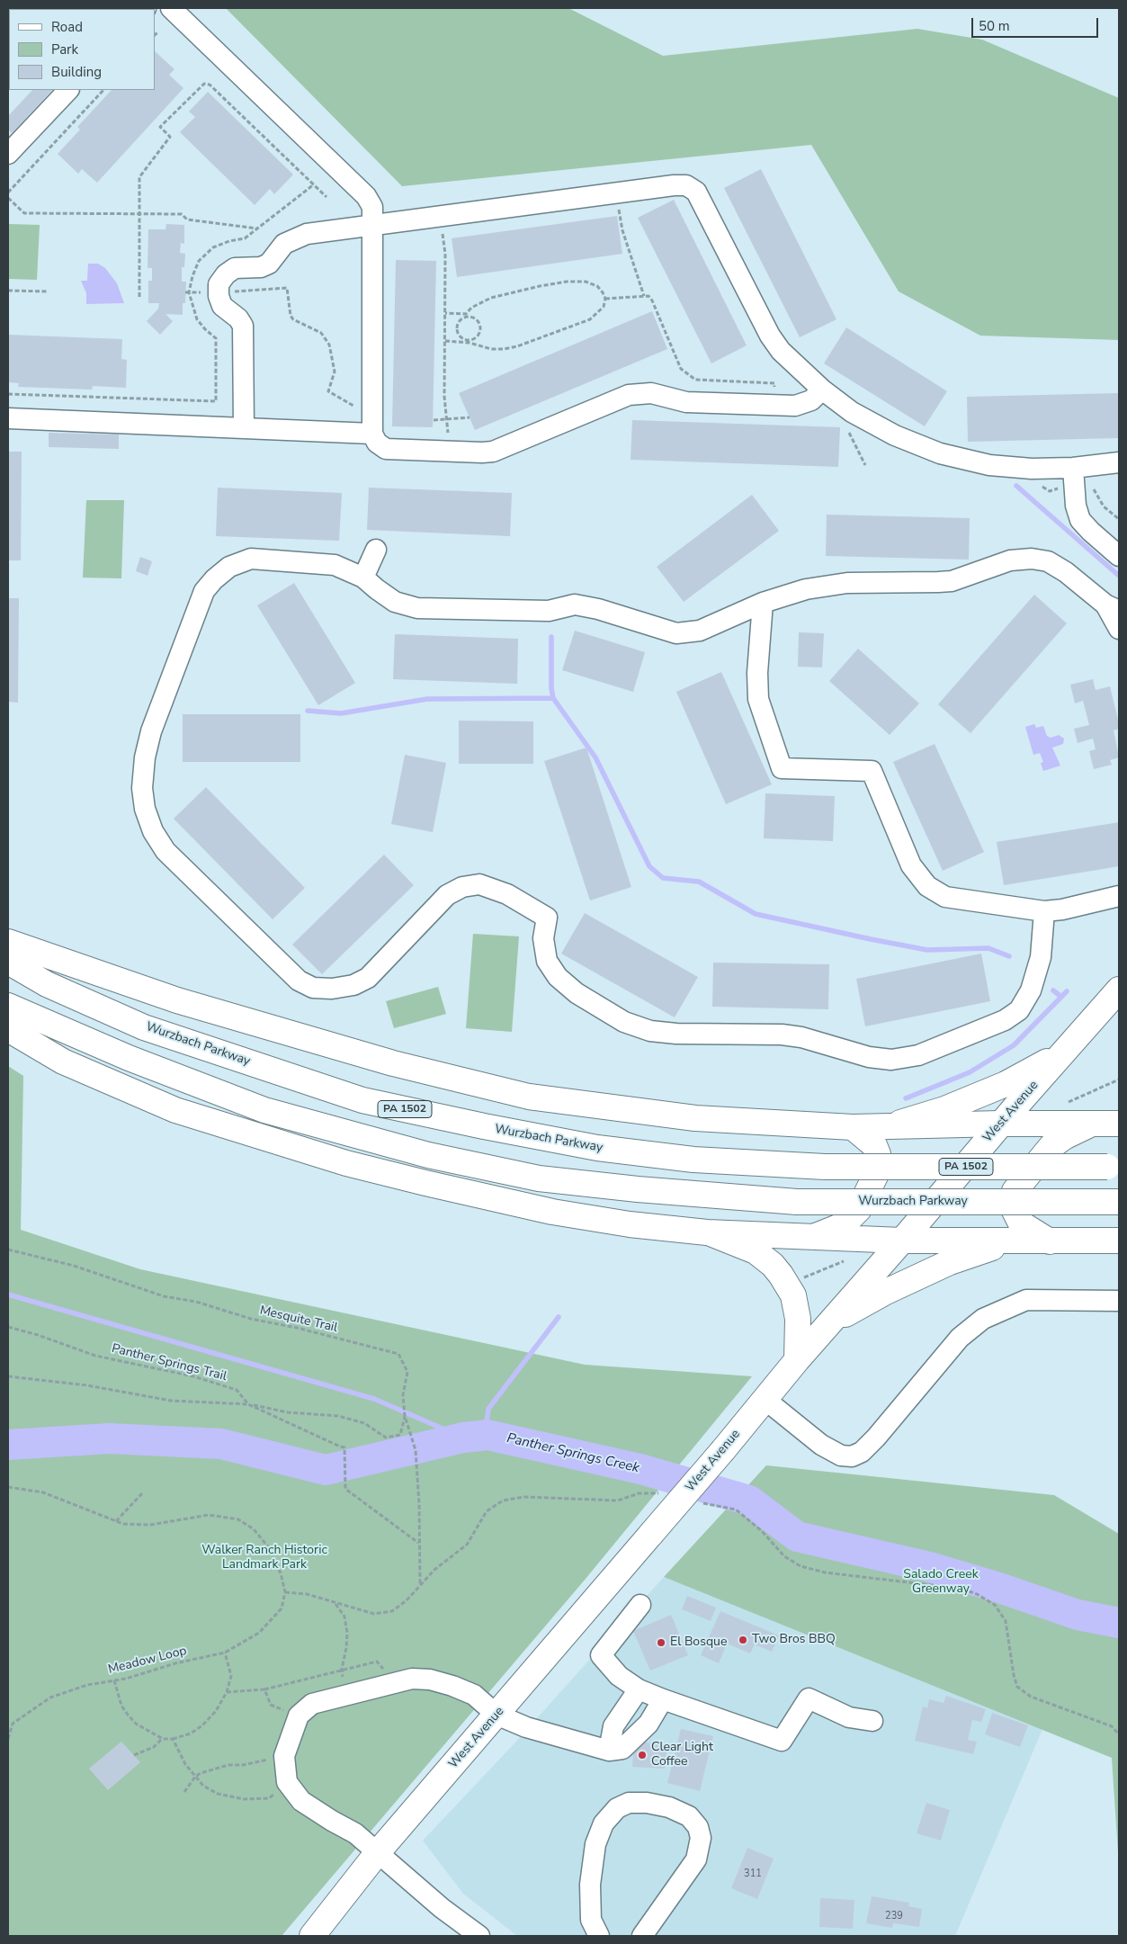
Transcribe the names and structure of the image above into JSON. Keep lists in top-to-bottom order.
{
  "streets": {
    "main road": ["Wurzbach Parkway", "PA 1502", "West Avenue"],
    "path": ["Mesquite Trail", "Panther Springs Trail", "Meadow Loop"]
  },
  "crossings": [
    ["Mesquite Trail", "Panther Springs Trail"]
  ],
  "water": ["Panther Springs Creek"],
  "parks": ["Walker Ranch Historic Landmark Park", "Salado Creek Greenway"],
  "places": ["Two Bros BBQ", "El Bosque", "Clear Light Coffee"],
  "house_numbers": ["311", "239"],
  "legend": ["Road", "Park", "Building"],
  "scale_bar": "50 m"
}
